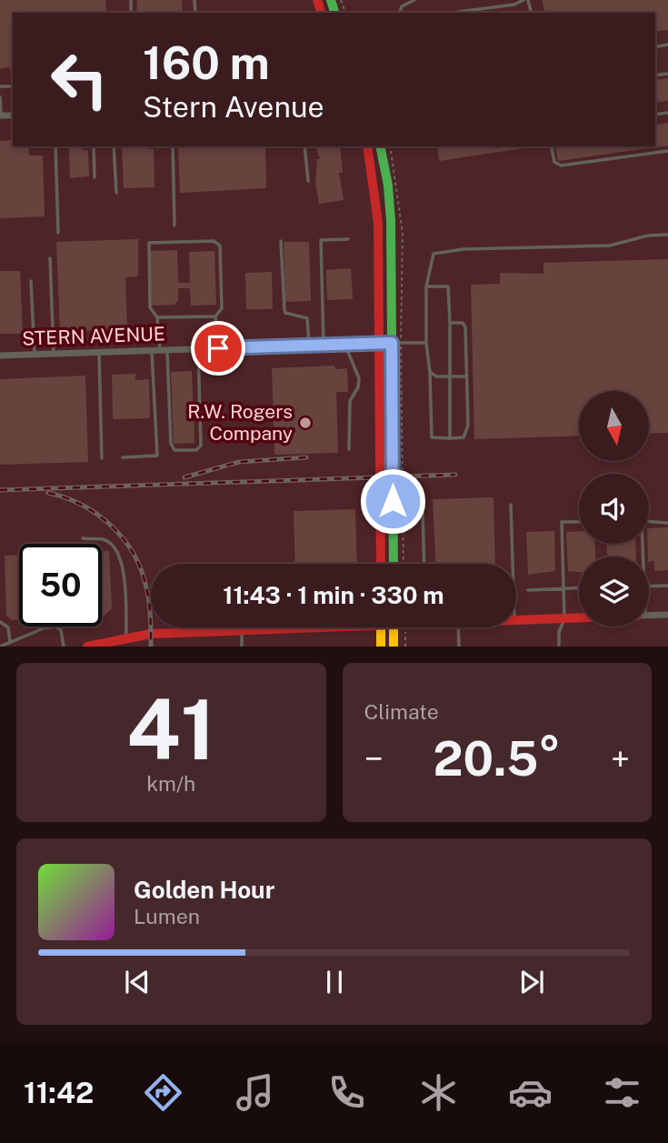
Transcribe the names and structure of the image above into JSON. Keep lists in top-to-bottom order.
{
  "streets": {
    "street": ["STERN AVENUE"]
  },
  "places": ["R.W. Rogers Company"],
  "north": "bottom",
  "page": {
    "turn": ["160 m", "Stern Avenue"],
    "limit": "50",
    "trip": "11:43 · 1 min · 330 m",
    "tile": [
      ["41", "km/h"],
      "Climate"
    ],
    "heat": ["−", "20.5°", "+"],
    "song": ["Golden Hour", "Lumen"],
    "tabs": "11:42"
  }
}
